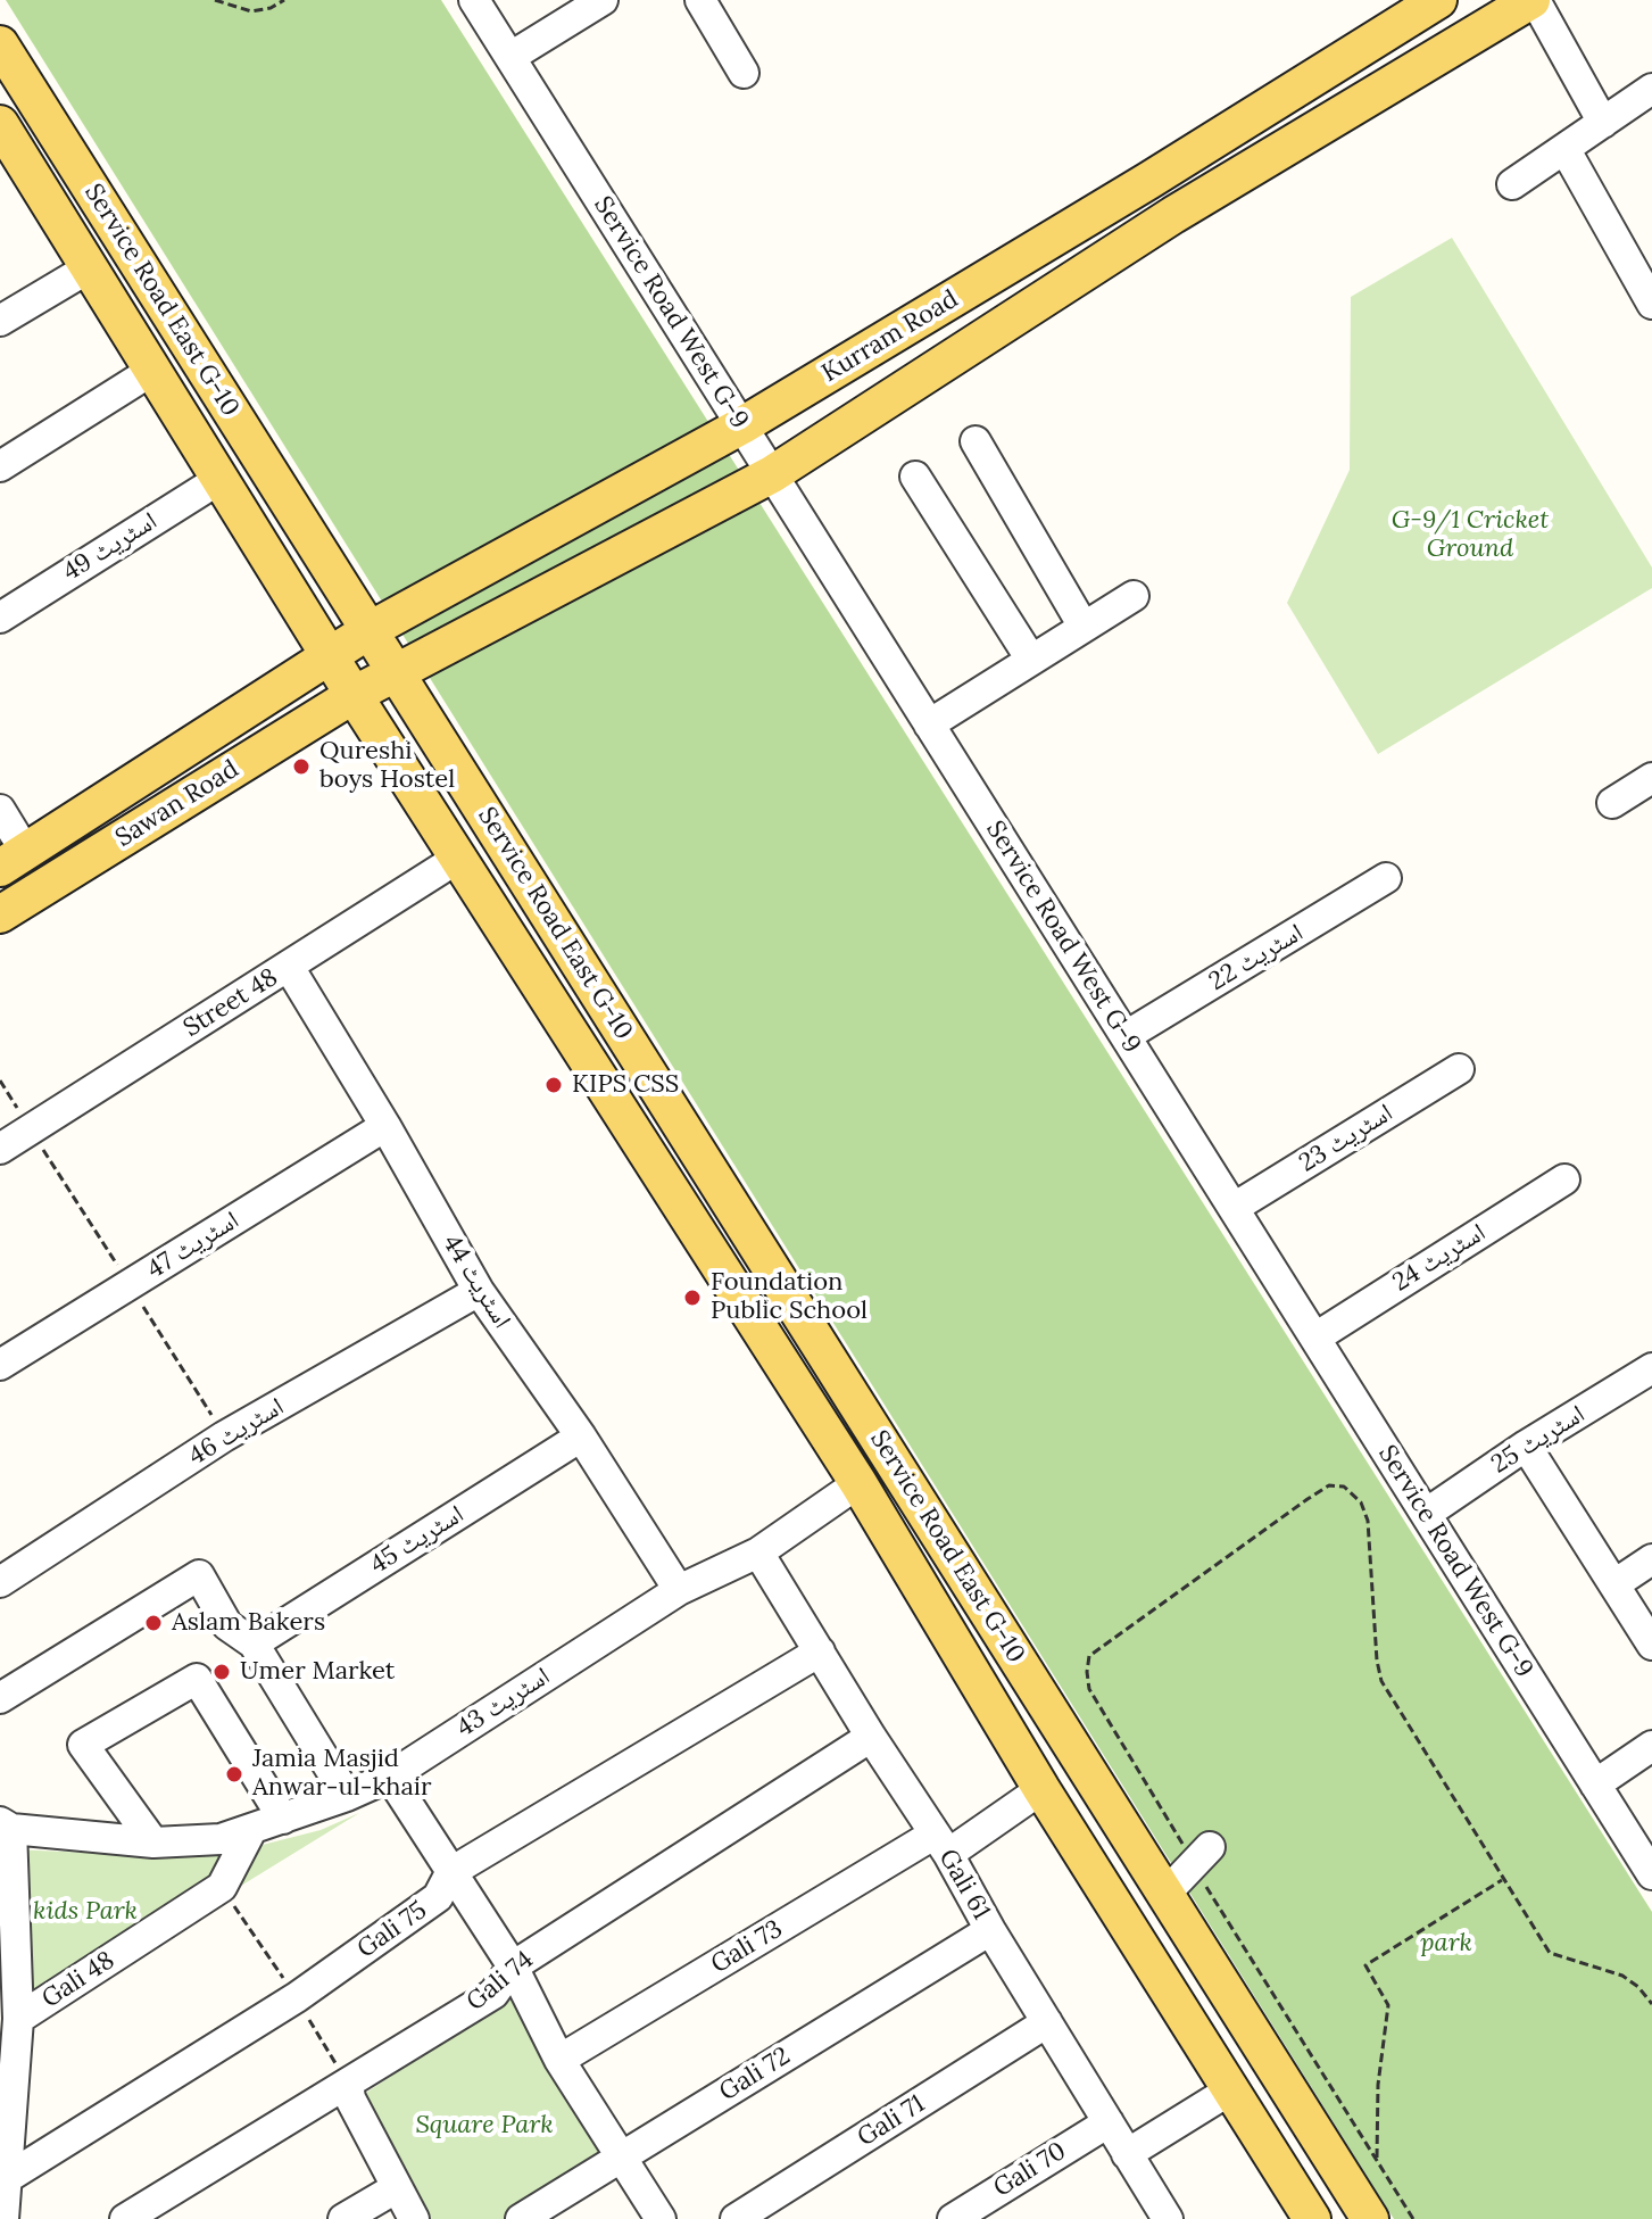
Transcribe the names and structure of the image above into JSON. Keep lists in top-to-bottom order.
{
  "streets": {
    "main road": ["Service Road East G-10", "Kurram Road", "Sawan Road"],
    "street": [
      "Service Road West G-9",
      "اسٹریٹ 49",
      "اسٹریٹ 22",
      "Street 48",
      "اسٹریٹ 23",
      "اسٹریٹ 47",
      "اسٹریٹ 24",
      "اسٹریٹ 44",
      "اسٹریٹ 46",
      "اسٹریٹ 25",
      "اسٹریٹ 45",
      "اسٹریٹ 43",
      "Gali 61",
      "Gali 75",
      "Gali 73",
      "Gali 48",
      "Gali 74",
      "Gali 72",
      "Gali 71",
      "Gali 70"
    ]
  },
  "crossings": [
    ["Service Road East G-10", "Kurram Road"],
    ["Service Road East G-10", "اسٹریٹ 49"],
    ["Service Road East G-10", "Sawan Road"],
    ["Service Road East G-10", "Street 48"],
    ["Service Road East G-10", "اسٹریٹ 43"],
    ["Service Road East G-10", "Gali 73"],
    ["Service Road West G-9", "Kurram Road"],
    ["Service Road West G-9", "اسٹریٹ 22"],
    ["Service Road West G-9", "اسٹریٹ 23"],
    ["Service Road West G-9", "اسٹریٹ 24"],
    ["Service Road West G-9", "اسٹریٹ 25"],
    ["Kurram Road", "Sawan Road"],
    ["Street 48", "اسٹریٹ 44"],
    ["اسٹریٹ 47", "اسٹریٹ 44"],
    ["اسٹریٹ 44", "اسٹریٹ 46"],
    ["اسٹریٹ 44", "اسٹریٹ 45"],
    ["اسٹریٹ 44", "اسٹریٹ 43"],
    ["اسٹریٹ 43", "Gali 61"],
    ["اسٹریٹ 43", "Gali 48"],
    ["Gali 61", "Gali 75"],
    ["Gali 61", "Gali 73"],
    ["Gali 61", "Gali 74"],
    ["Gali 61", "Gali 72"],
    ["Gali 61", "Gali 71"],
    ["Gali 61", "Gali 70"]
  ],
  "parks": [
    "G-9/1 Cricket Ground",
    "kids Park",
    "park",
    "Square Park"
  ],
  "places": [
    "Qureshi boys Hostel",
    "KIPS CSS",
    "Foundation Public School",
    "Aslam Bakers",
    "Umer Market",
    "Jamia Masjid Anwar-ul-khair"
  ]
}
